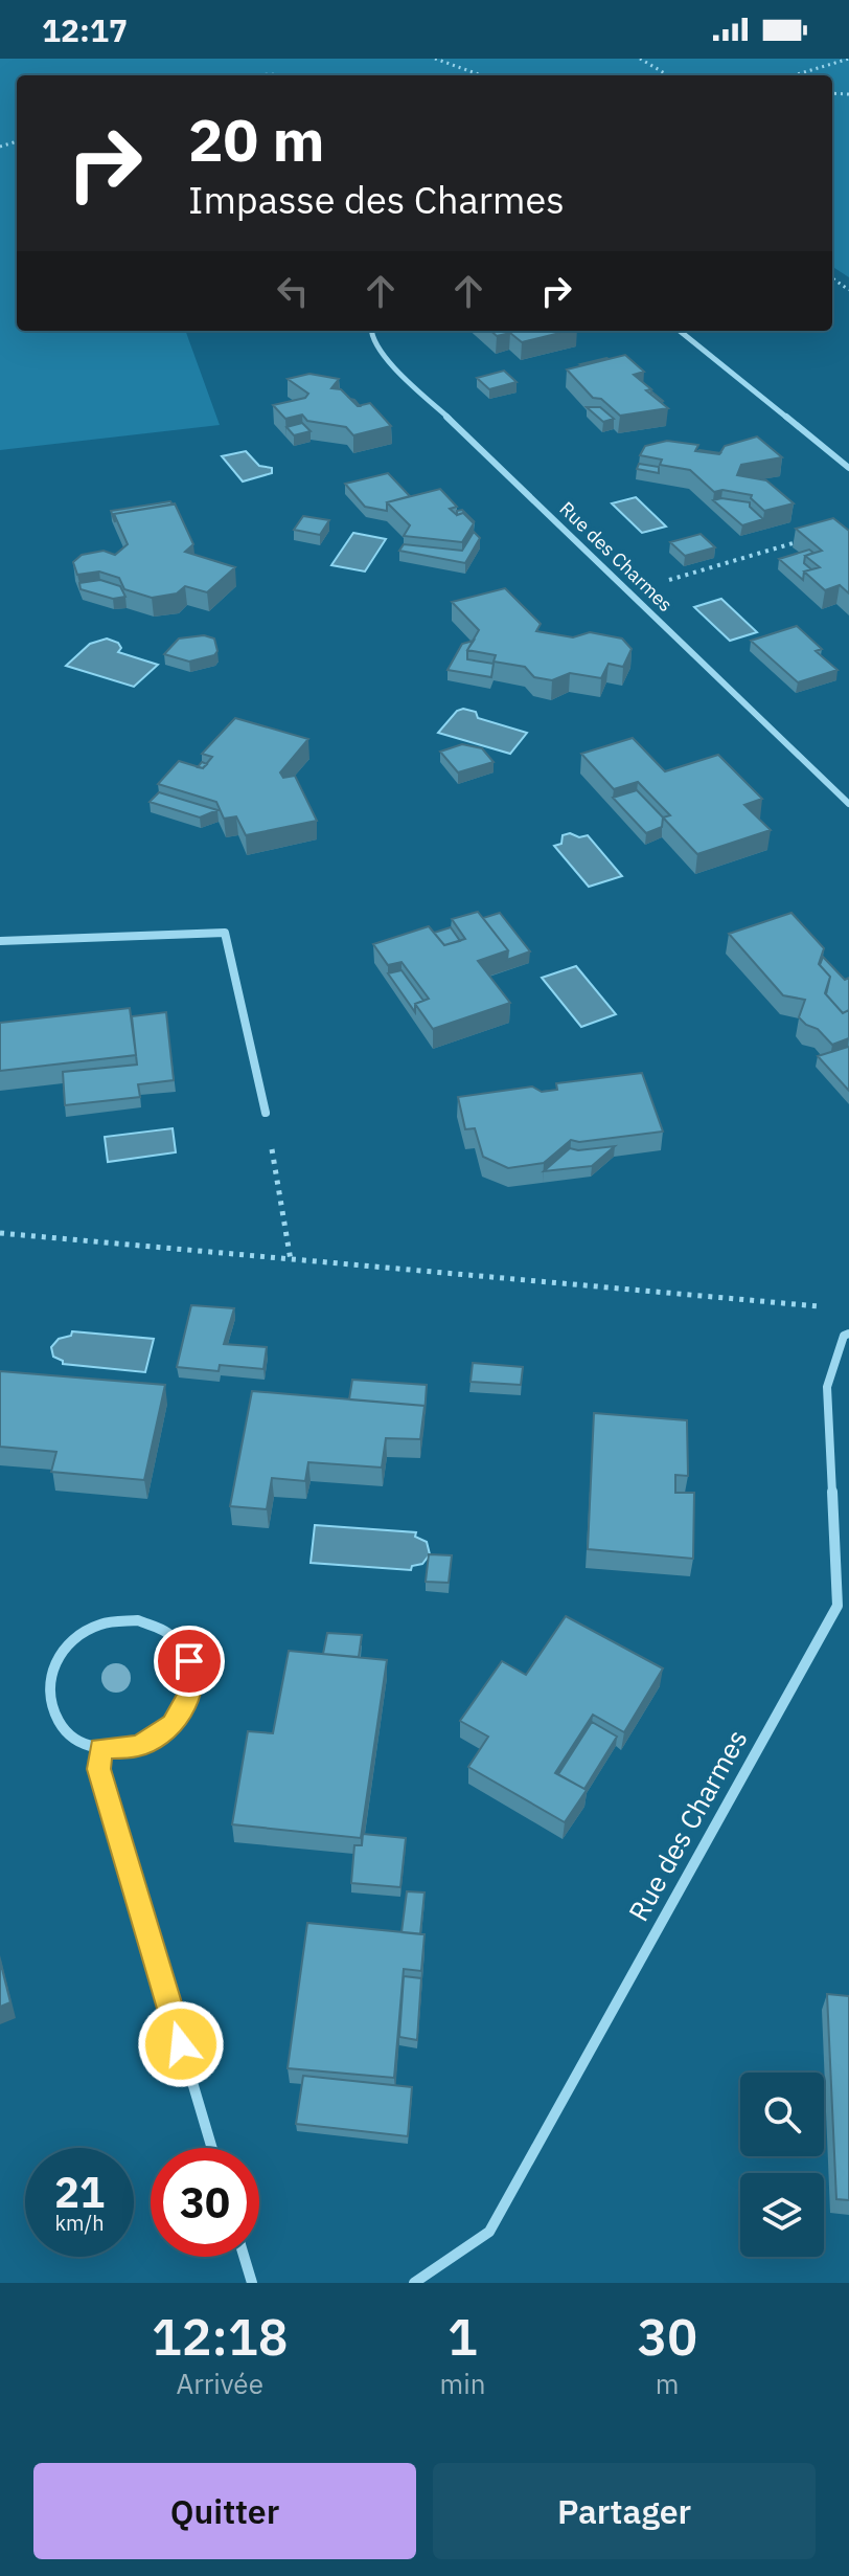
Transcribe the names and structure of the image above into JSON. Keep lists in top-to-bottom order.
{
  "streets": {
    "street": ["Rue des Charmes"]
  },
  "page": {
    "status": "12:17",
    "turn": ["20 m", "Impasse des Charmes"],
    "speed": "21 km/h",
    "limit": "30",
    "eta": [
      "12:18",
      "Arrivée",
      "1",
      "min",
      "30",
      "m"
    ],
    "buttons": ["Quitter", "Partager"]
  }
}
